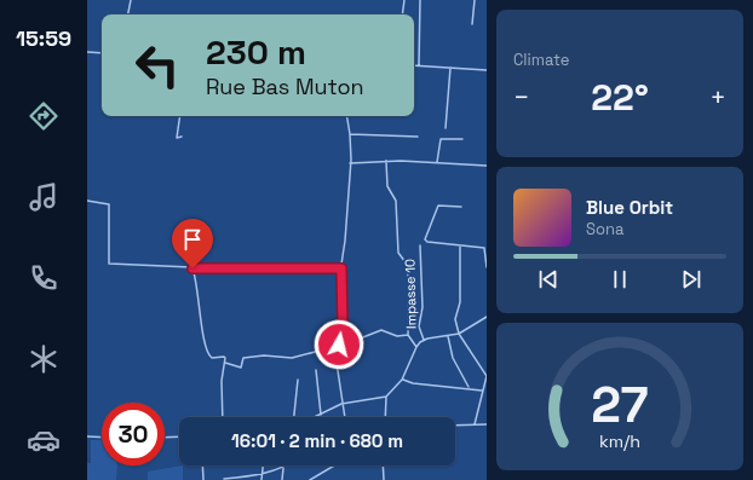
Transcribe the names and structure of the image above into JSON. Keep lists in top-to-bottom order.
{
  "streets": {
    "street": ["Impasse 10"]
  },
  "page": {
    "tabs": "15:59",
    "tile": "Climate",
    "turn": ["230 m", "Rue Bas Muton"],
    "heat": ["−", "22°", "+"],
    "song": ["Blue Orbit", "Sona"],
    "limit": "30",
    "trip": "16:01 · 2 min · 680 m",
    "gauge": ["27", "km/h"]
  }
}
